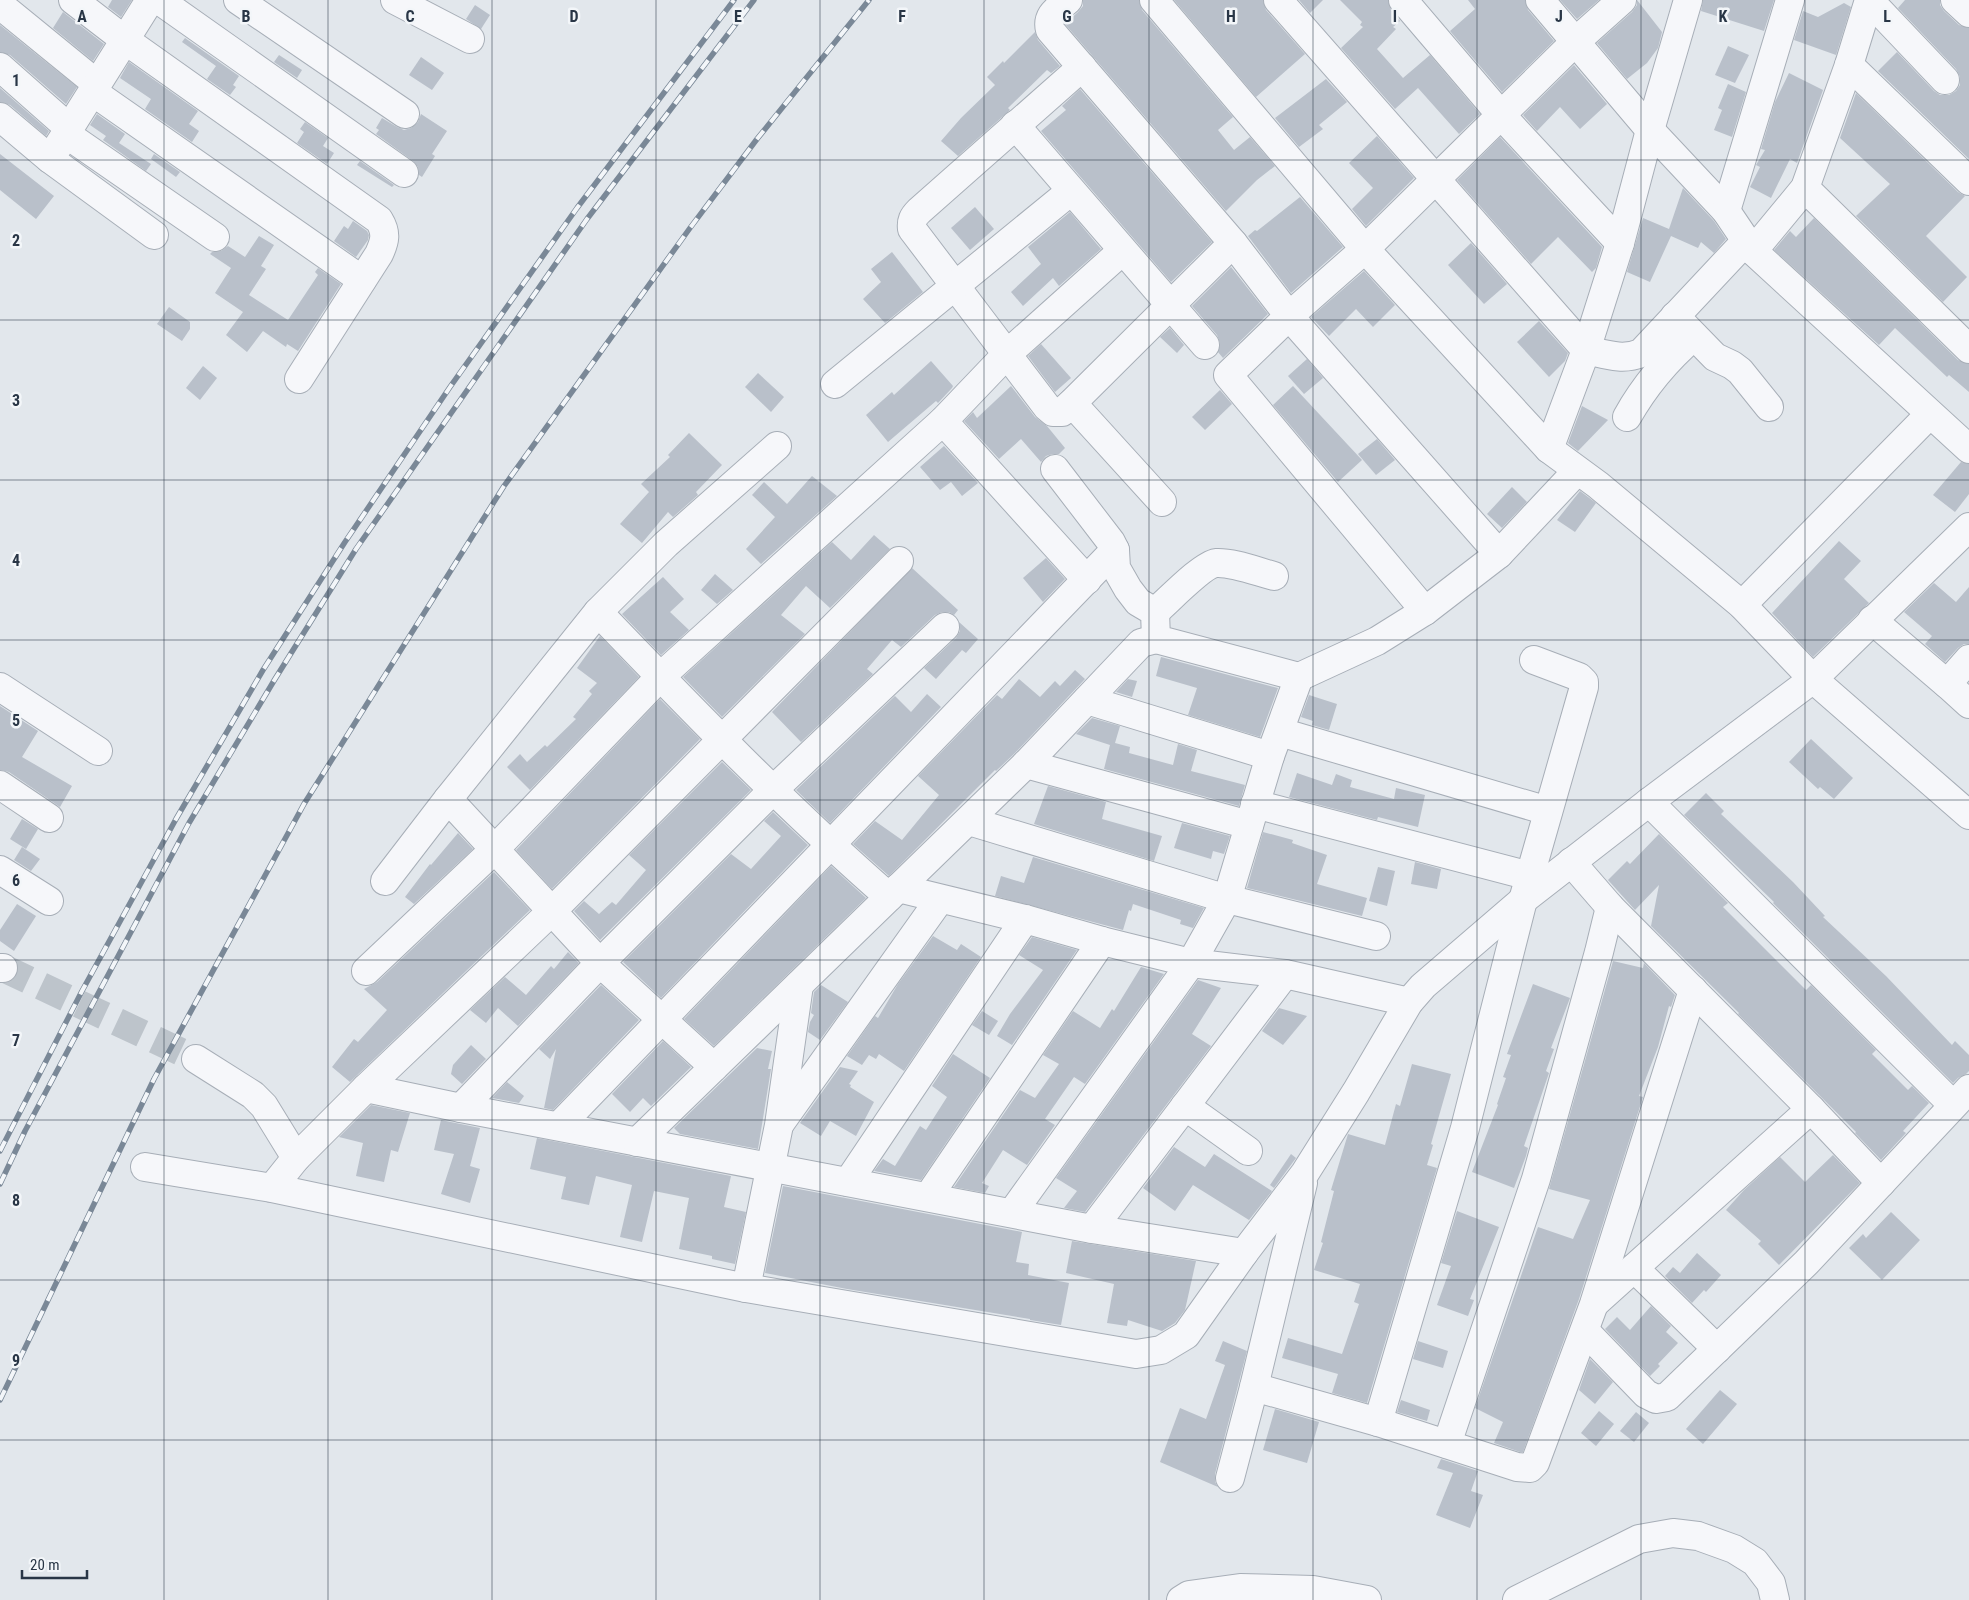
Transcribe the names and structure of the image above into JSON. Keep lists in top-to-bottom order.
{
  "scale_bar": "20 m",
  "grid": {
    "columns": [
      "A",
      "B",
      "C",
      "D",
      "E",
      "F",
      "G",
      "H",
      "I",
      "J",
      "K",
      "L"
    ],
    "rows": [
      "1",
      "2",
      "3",
      "4",
      "5",
      "6",
      "7",
      "8",
      "9"
    ]
  }
}
